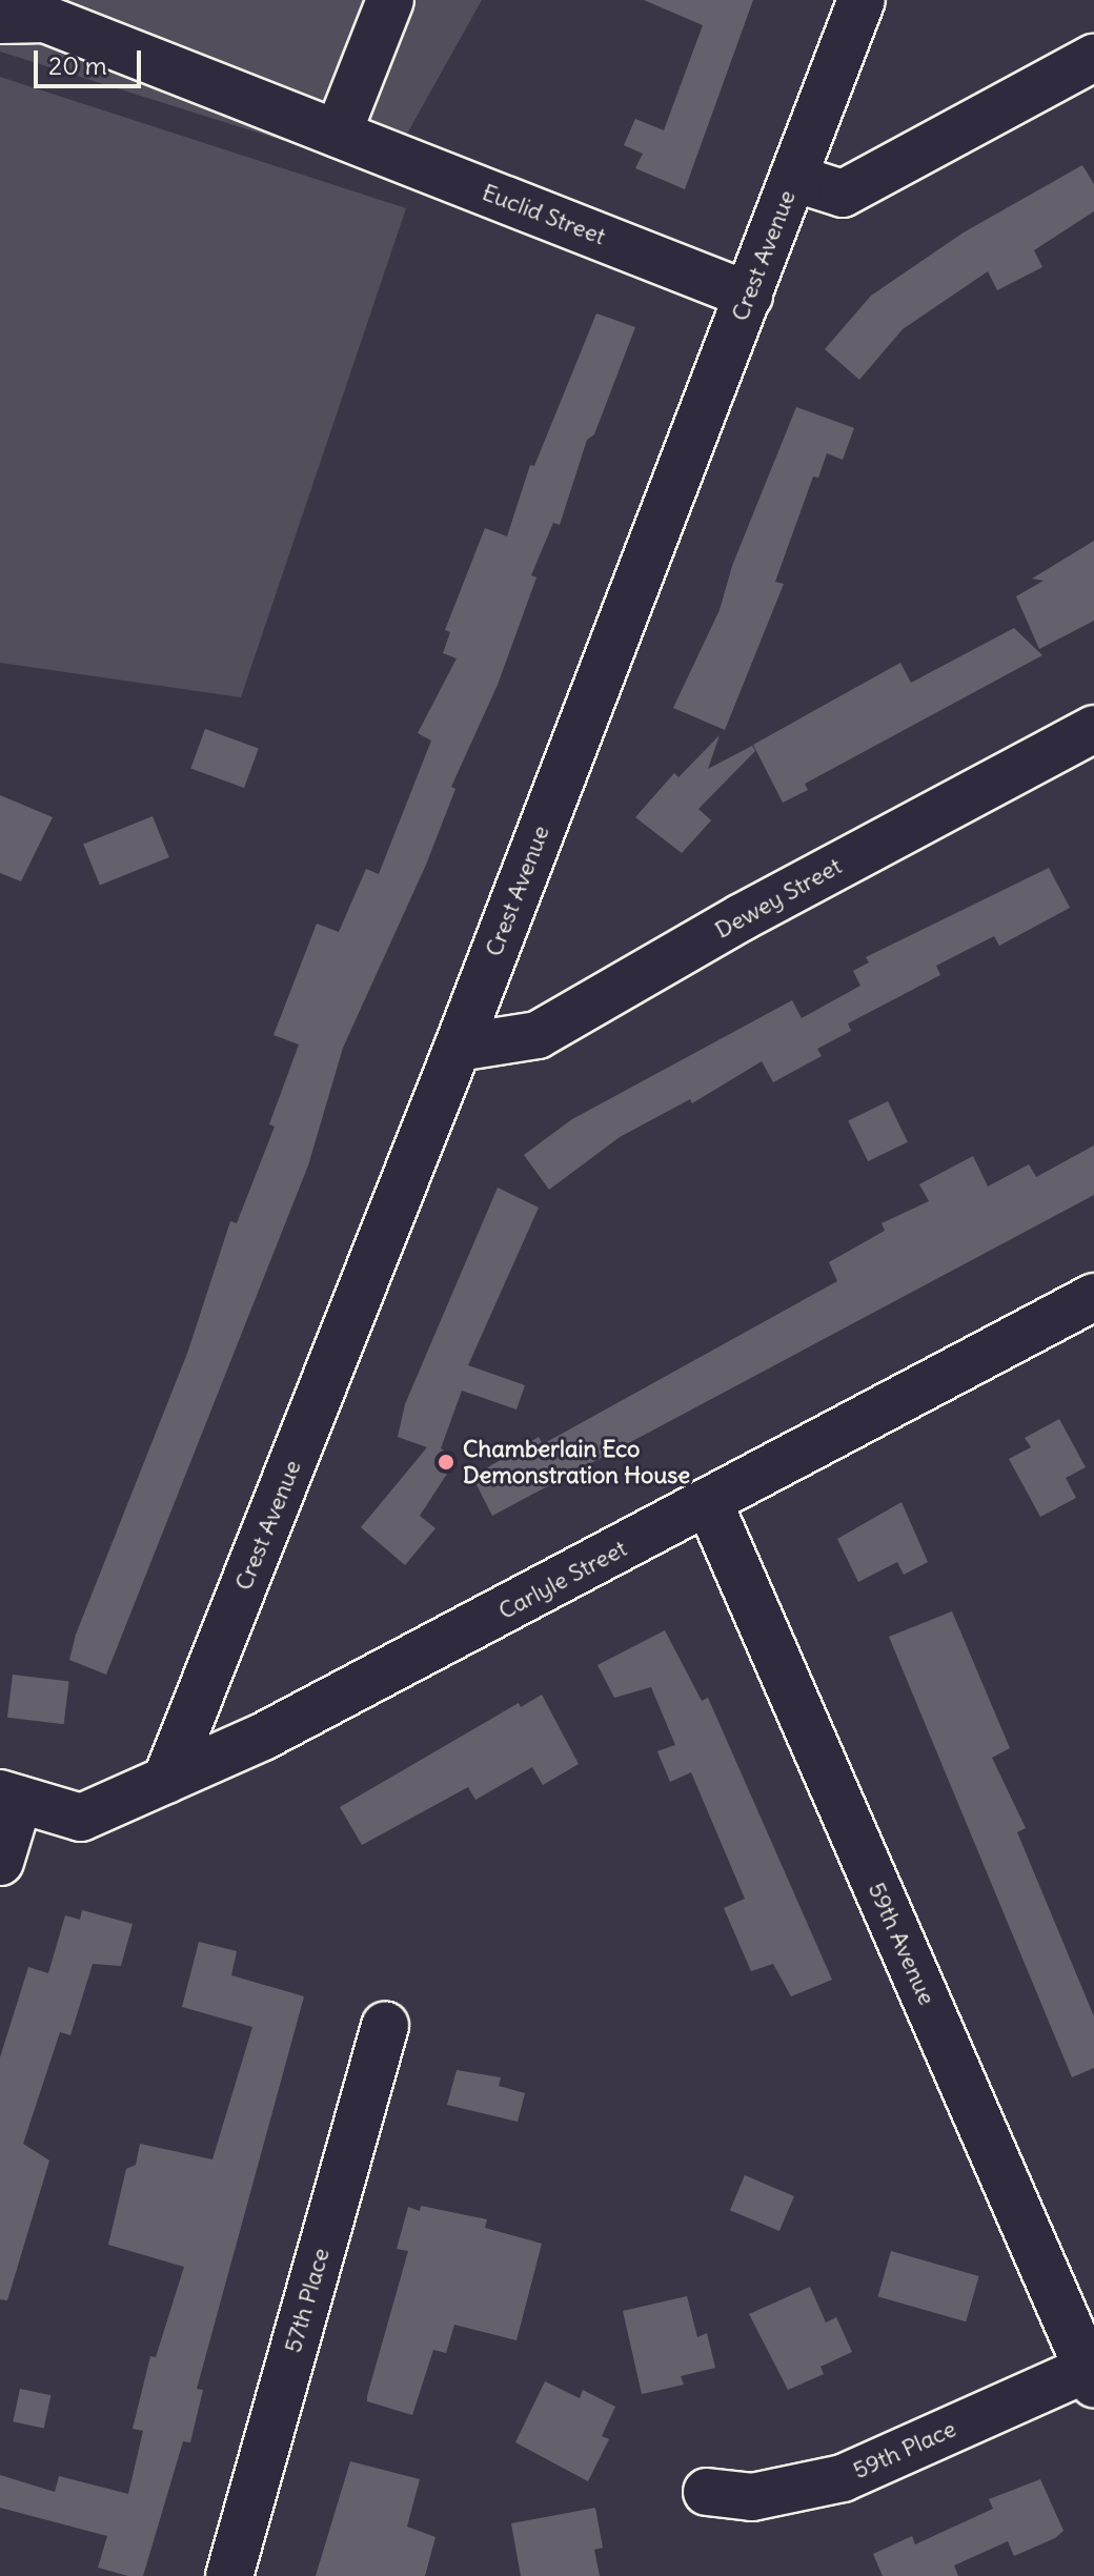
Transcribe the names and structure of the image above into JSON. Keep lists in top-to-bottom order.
{
  "streets": {
    "street": [
      "Euclid Street",
      "Crest Avenue",
      "Dewey Street",
      "Carlyle Street",
      "59th Avenue",
      "57th Place",
      "59th Place"
    ]
  },
  "crossings": [
    ["Euclid Street", "Crest Avenue"],
    ["Crest Avenue", "Dewey Street"],
    ["Crest Avenue", "Carlyle Street"],
    ["Carlyle Street", "59th Avenue"],
    ["59th Avenue", "59th Place"]
  ],
  "places": ["Chamberlain Eco Demonstration House"],
  "scale_bar": "20 m"
}
